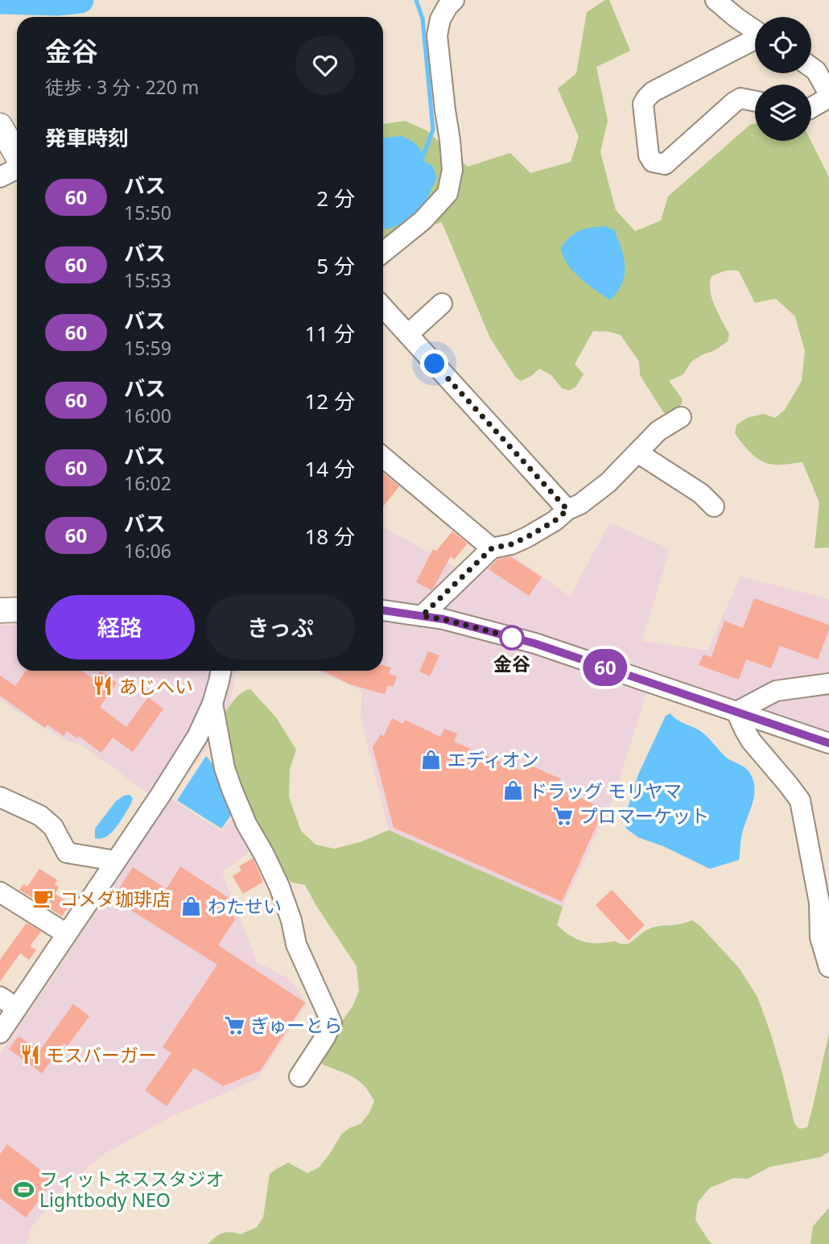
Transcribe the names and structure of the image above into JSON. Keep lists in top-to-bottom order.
{
  "places": {
    "other": ["金谷"],
    "restaurant": ["あじへい", "モスバーガー"],
    "shop": ["エディオン", "ドラッグ モリヤマ", "わたせい"],
    "supermarket": ["プロマーケット", "ぎゅーとら"],
    "cafe": ["コメダ珈琲店"],
    "sports": ["フィットネススタジオ Lightbody NEO"]
  },
  "lines": ["bus line 60"],
  "page": {
    "on_map": "60",
    "heading": [
      ["金谷", "徒歩 · 3 分 · 220 m"],
      "発車時刻"
    ],
    "list": [
      {
        "mark": "60",
        "name": "バス",
        "note": "15:50",
        "value": "2 分"
      },
      {
        "mark": "60",
        "name": "バス",
        "note": "15:53",
        "value": "5 分"
      },
      {
        "mark": "60",
        "name": "バス",
        "note": "15:59",
        "value": "11 分"
      },
      {
        "mark": "60",
        "name": "バス",
        "note": "16:00",
        "value": "12 分"
      },
      {
        "mark": "60",
        "name": "バス",
        "note": "16:02",
        "value": "14 分"
      },
      {
        "mark": "60",
        "name": "バス",
        "note": "16:06",
        "value": "18 分"
      }
    ],
    "buttons": ["経路", "きっぷ"]
  }
}
